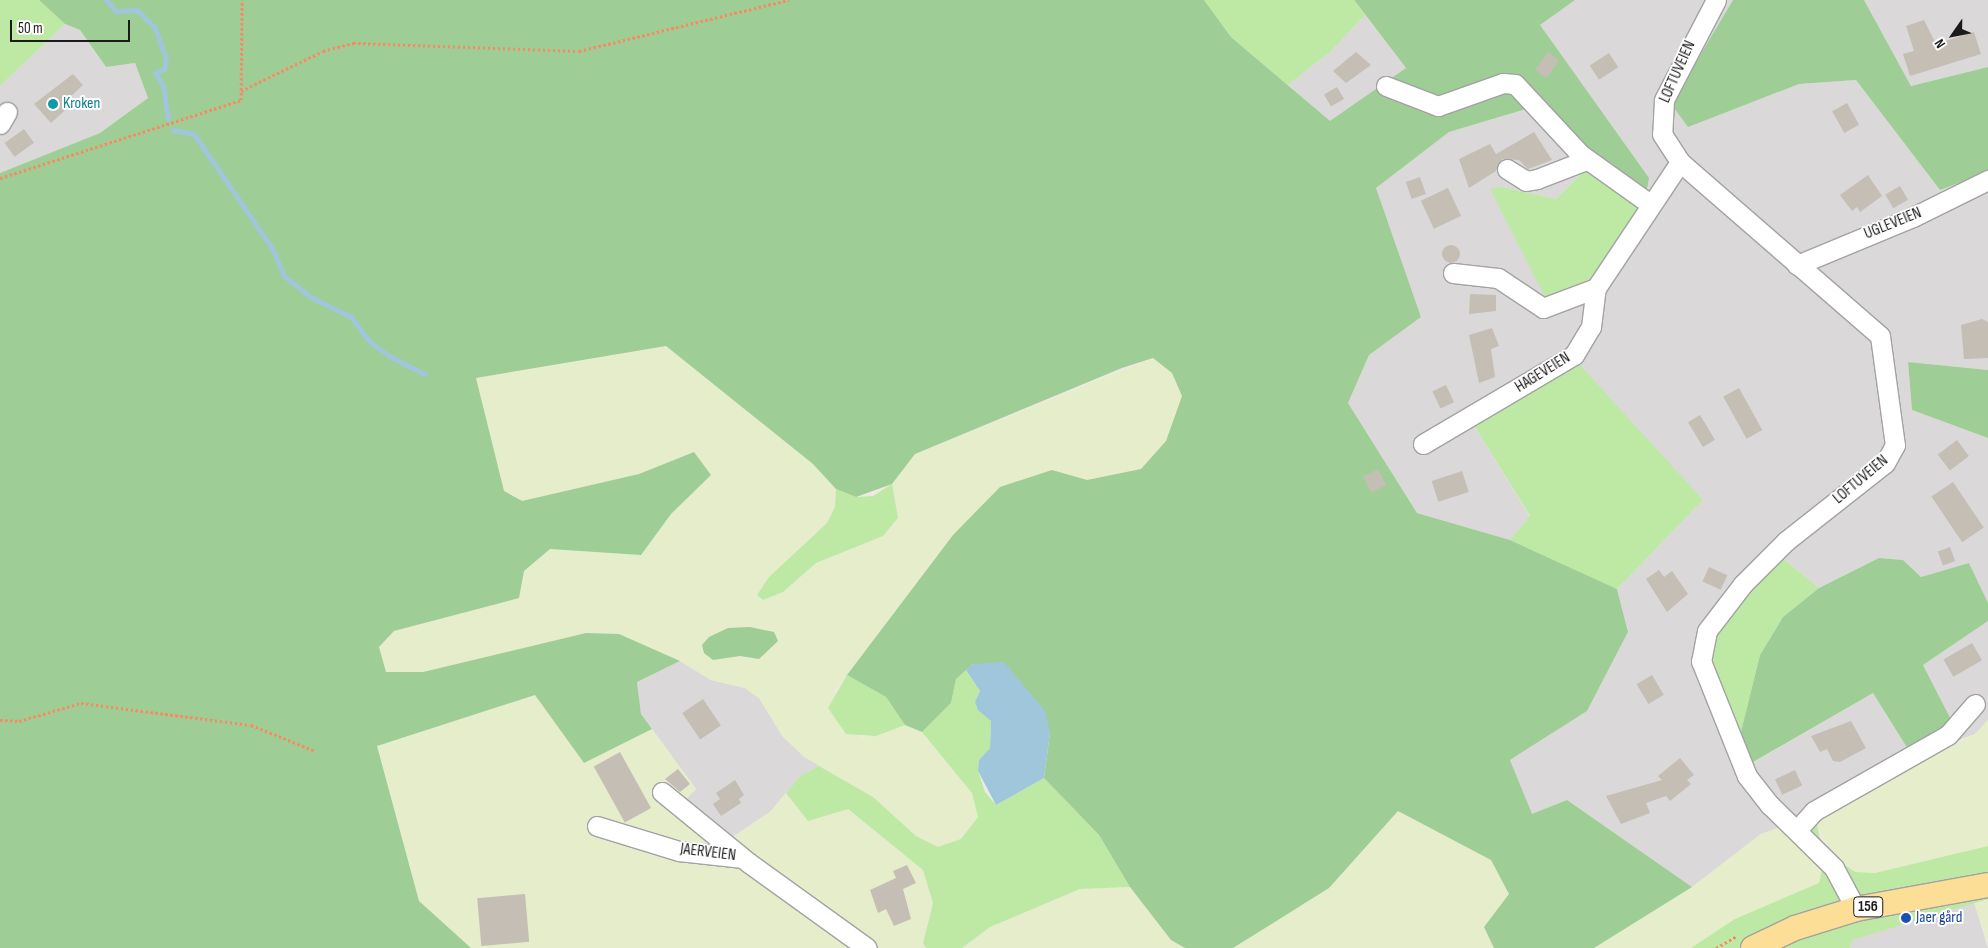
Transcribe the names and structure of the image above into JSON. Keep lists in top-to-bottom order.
{
  "streets": {
    "main road": ["156"],
    "street": [
      "LOFTUVEIEN",
      "UGLEVEIEN",
      "HAGEVEIEN",
      "JAERVEIEN"
    ]
  },
  "crossings": [
    ["LOFTUVEIEN", "UGLEVEIEN"],
    ["LOFTUVEIEN", "HAGEVEIEN"],
    ["LOFTUVEIEN", "156"]
  ],
  "places": ["Kroken", "Jaer gård"],
  "scale_bar": "50 m",
  "north": "bottom left"
}
